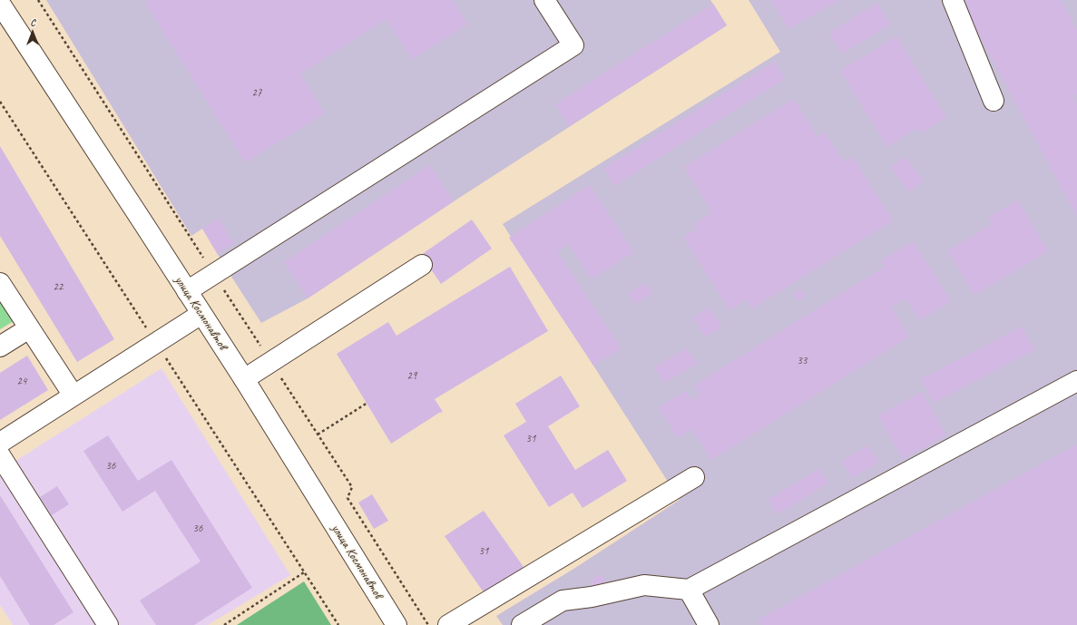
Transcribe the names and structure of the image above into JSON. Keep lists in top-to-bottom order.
{
  "streets": {
    "main road": ["улица Космонавтов"]
  },
  "house_numbers": [
    "27",
    "22",
    "33",
    "29",
    "24",
    "31",
    "36",
    "36",
    "31"
  ],
  "north": "top"
}
